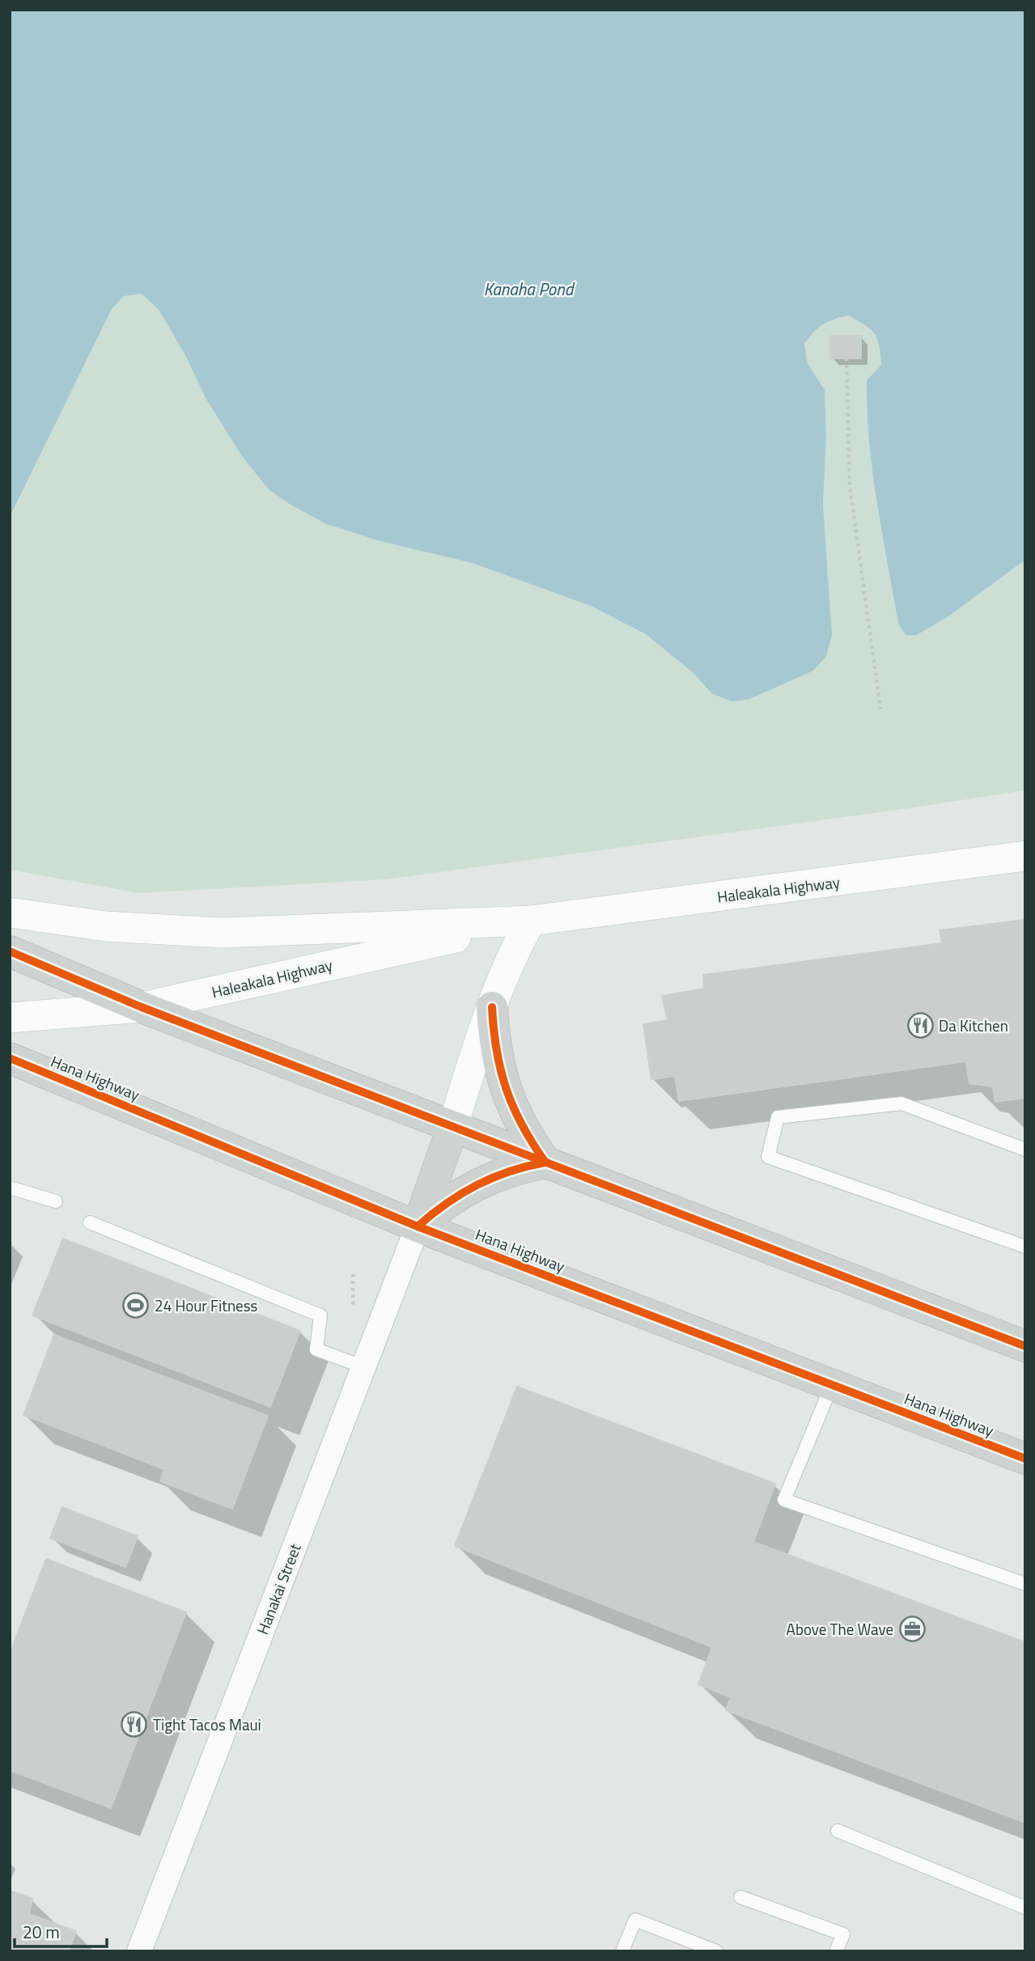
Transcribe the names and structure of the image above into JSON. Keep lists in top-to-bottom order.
{
  "streets": {
    "main road": ["Hana Highway"],
    "street": ["Haleakala Highway", "Hanakai Street"]
  },
  "crossings": [
    ["Hana Highway", "Hanakai Street"]
  ],
  "water": ["Kanaha Pond"],
  "places": {
    "restaurant": ["Da Kitchen", "Tight Tacos Maui"],
    "sports": ["24 Hour Fitness"],
    "office": ["Above The Wave"]
  },
  "scale_bar": "20 m"
}
